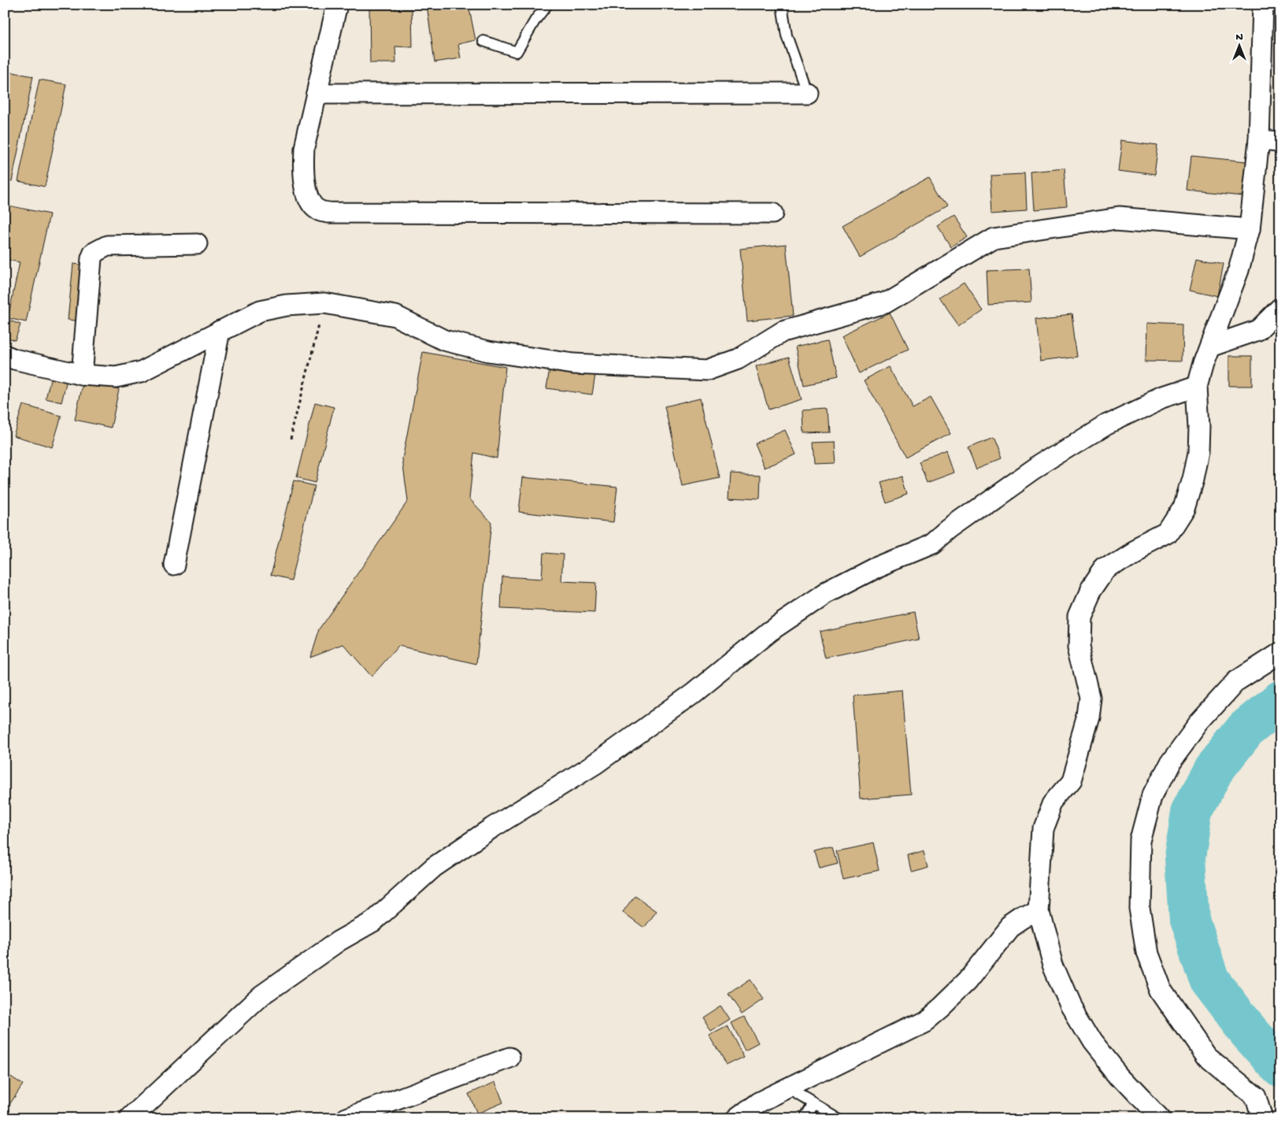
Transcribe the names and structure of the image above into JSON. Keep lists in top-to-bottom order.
{
  "north": "top"
}
